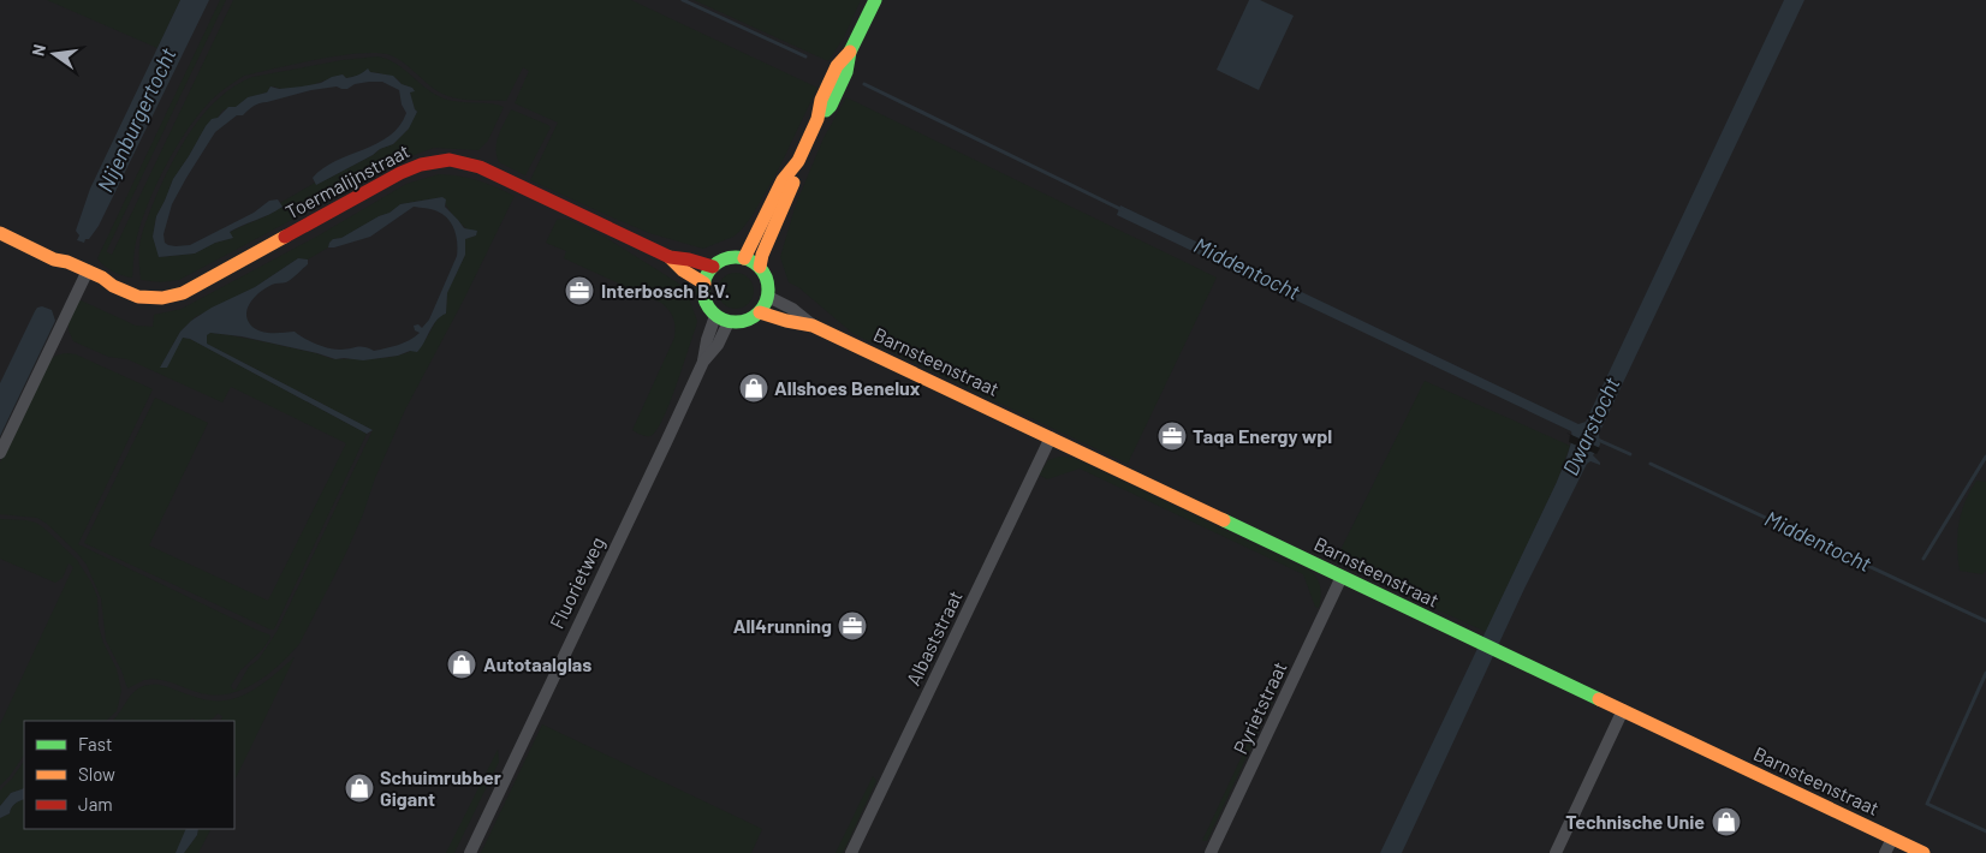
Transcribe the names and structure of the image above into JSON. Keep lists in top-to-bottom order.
{
  "streets": {
    "street": [
      "Toermalijnstraat",
      "Barnsteenstraat",
      "Fluorietweg",
      "Albaststraat",
      "Pyrietstraat"
    ]
  },
  "crossings": [
    ["Toermalijnstraat", "Barnsteenstraat"],
    ["Toermalijnstraat", "Fluorietweg"],
    ["Barnsteenstraat", "Fluorietweg"],
    ["Barnsteenstraat", "Albaststraat"],
    ["Barnsteenstraat", "Pyrietstraat"]
  ],
  "water": ["Nijenburgertocht", "Middentocht", "Dwarstocht"],
  "places": {
    "office": ["Interbosch B.V.", "Taqa Energy wpl", "All4running"],
    "shop": [
      "Allshoes Benelux",
      "Autotaalglas",
      "Schuimrubber Gigant",
      "Technische Unie"
    ]
  },
  "legend": ["Fast", "Slow", "Jam"],
  "north": "left"
}
